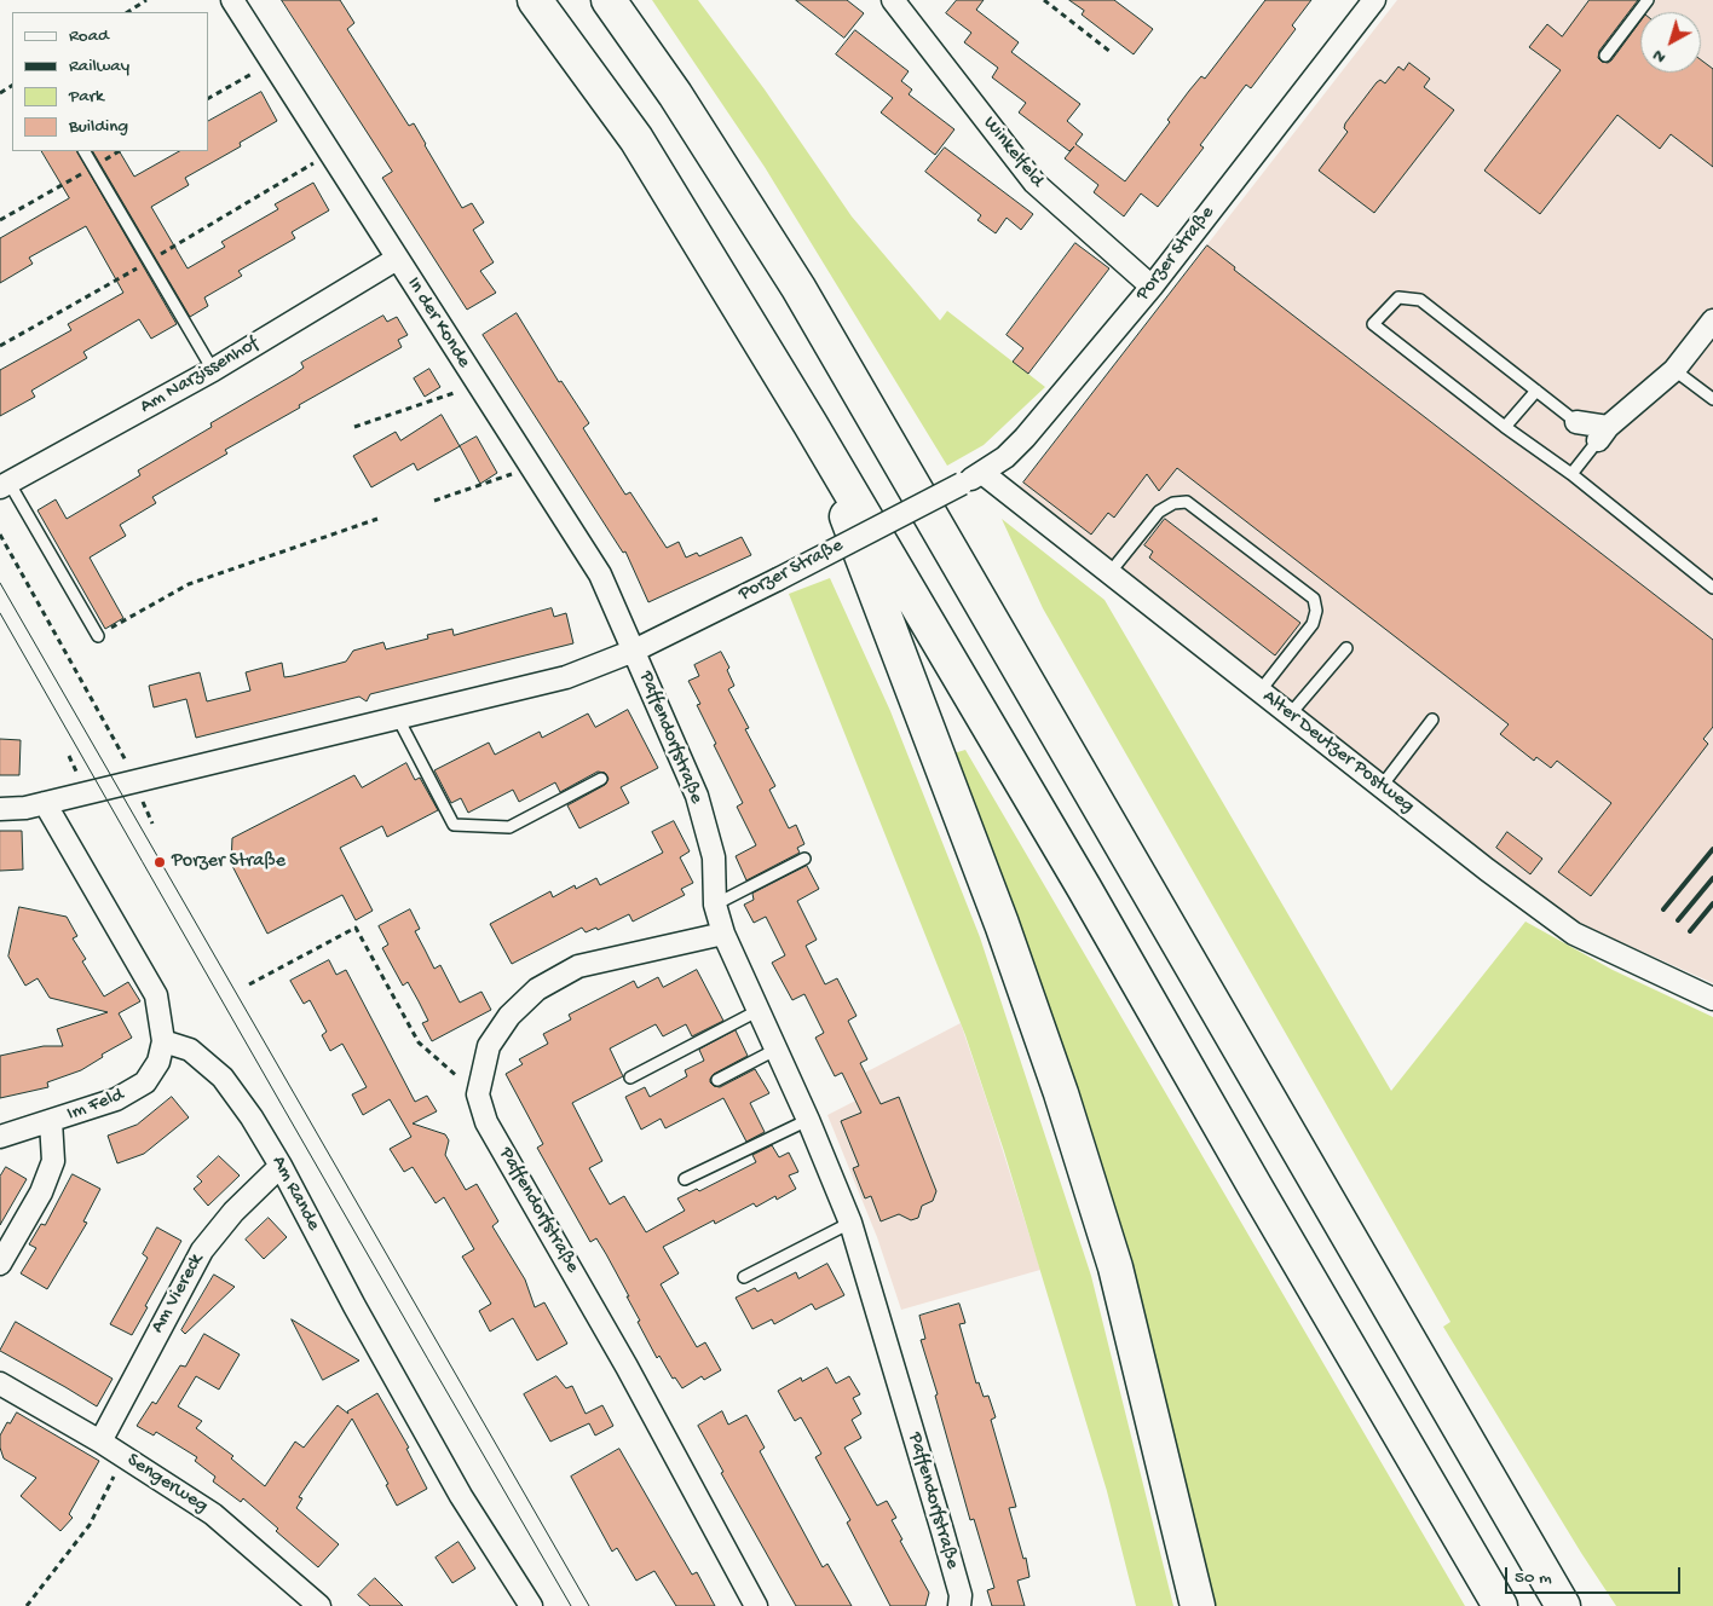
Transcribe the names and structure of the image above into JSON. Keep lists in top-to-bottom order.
{
  "streets": {
    "street": [
      "Winkelfeld",
      "Porzer Straße",
      "In der Konde",
      "Am Narzissenhof",
      "Paffendorfstraße",
      "Alter Deutzer Postweg",
      "Im Feld",
      "Am Rande",
      "Am Viereck",
      "Sengerweg"
    ]
  },
  "crossings": [
    ["Winkelfeld", "Porzer Straße"],
    ["Porzer Straße", "In der Konde"],
    ["Porzer Straße", "Paffendorfstraße"],
    ["Porzer Straße", "Alter Deutzer Postweg"],
    ["In der Konde", "Am Narzissenhof"],
    ["In der Konde", "Paffendorfstraße"],
    ["Im Feld", "Am Rande"],
    ["Am Rande", "Am Viereck"],
    ["Am Viereck", "Sengerweg"]
  ],
  "places": ["Porzer Straße"],
  "legend": [
    "Road",
    "Railway",
    "Park",
    "Building"
  ],
  "scale_bar": "50 m",
  "north": "bottom left"
}
